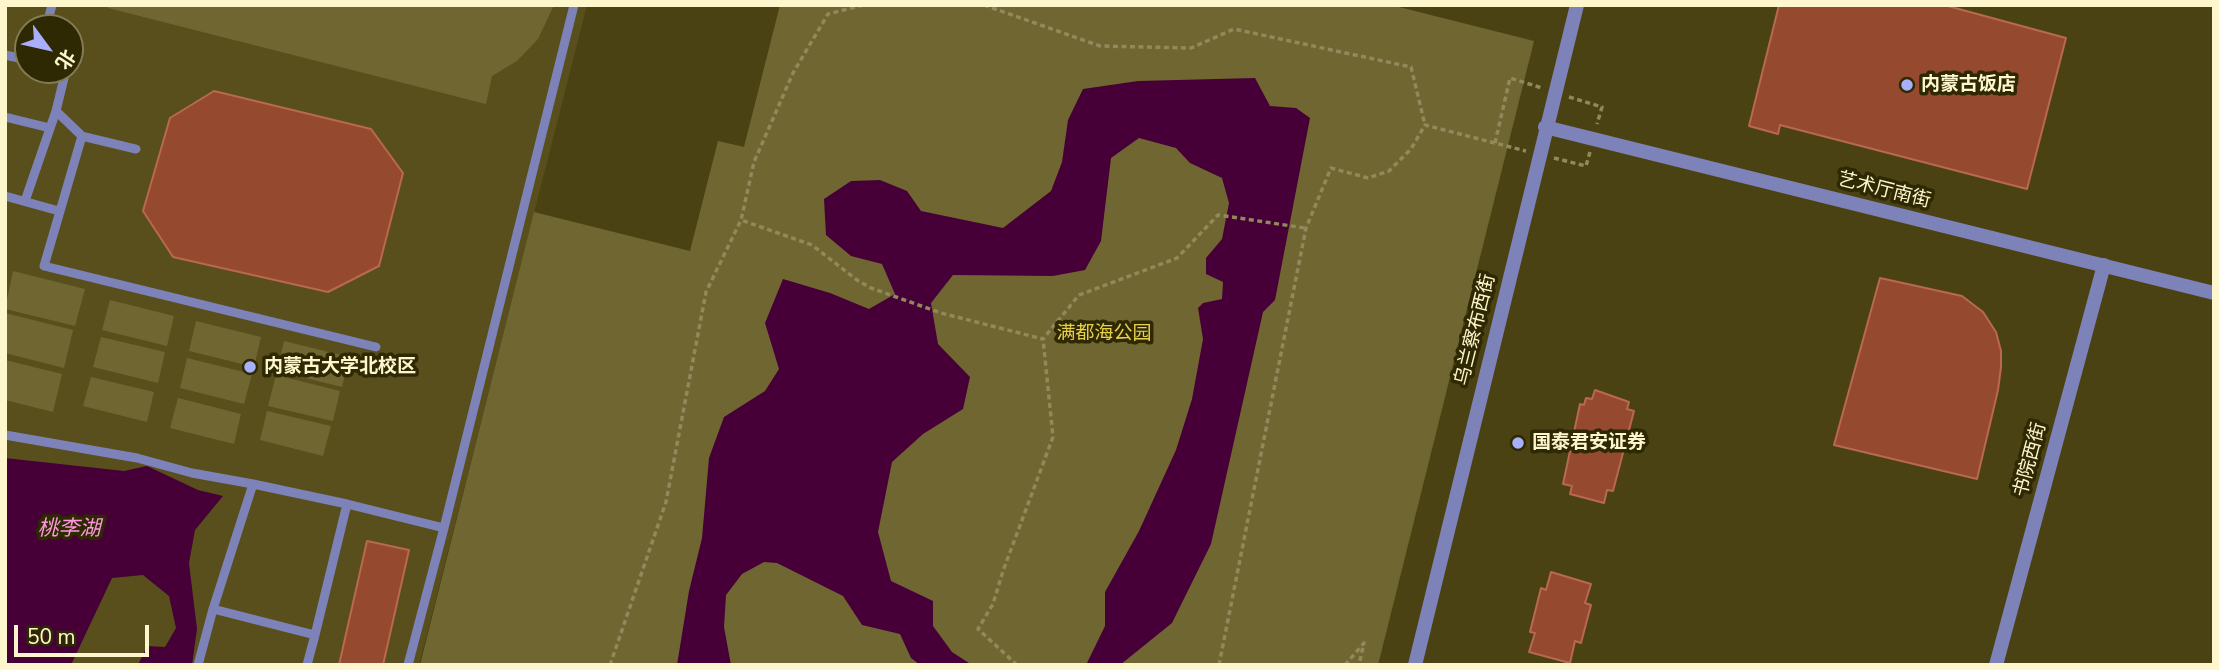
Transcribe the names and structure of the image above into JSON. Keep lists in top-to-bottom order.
{
  "streets": {
    "street": ["艺术厅南街", "乌兰察布西街", "书院西街"]
  },
  "crossings": [
    ["艺术厅南街", "乌兰察布西街"],
    ["艺术厅南街", "书院西街"]
  ],
  "water": ["桃李湖"],
  "parks": ["满都海公园"],
  "places": ["内蒙古饭店", "内蒙古大学北校区", "国泰君安证券"],
  "scale_bar": "50 m",
  "north": "bottom right"
}
